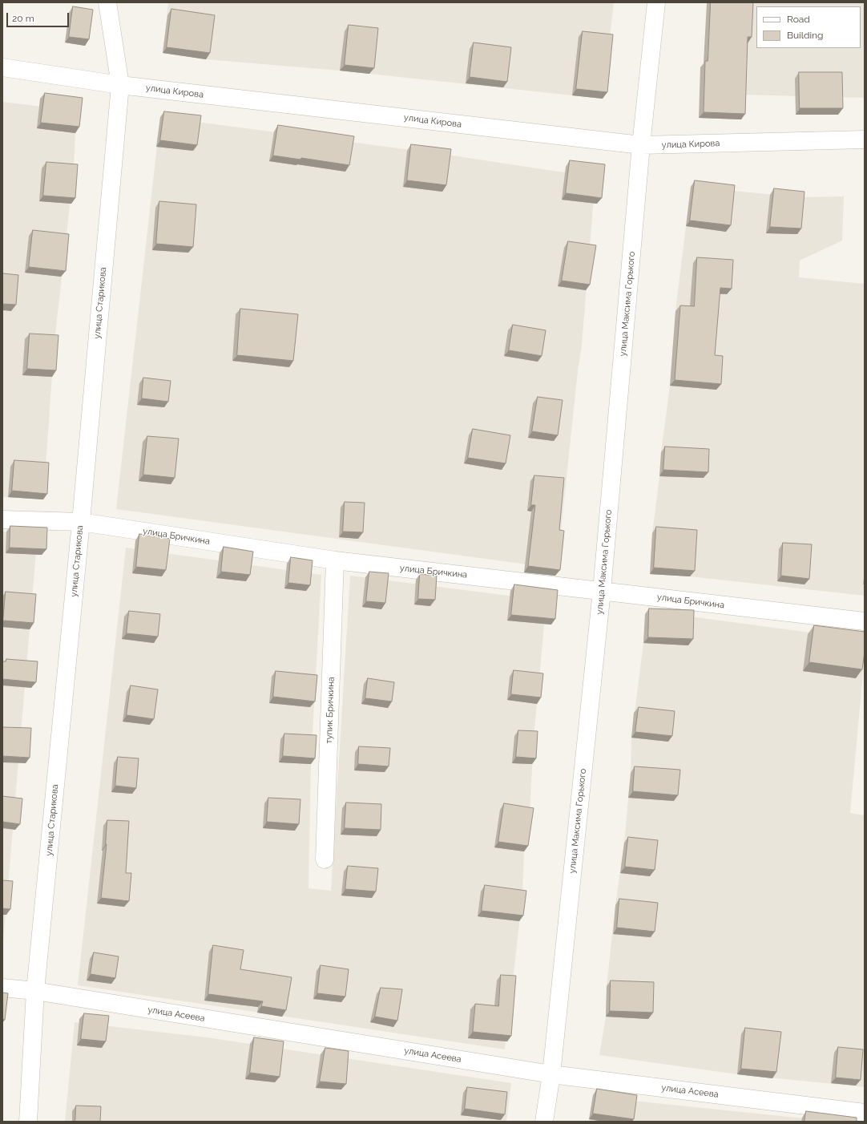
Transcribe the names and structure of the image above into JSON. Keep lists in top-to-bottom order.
{
  "streets": {
    "street": [
      "улица Кирова",
      "улица Старикова",
      "улица Максима Горького",
      "улица Бричкина",
      "тупик Бричкина",
      "улица Асеева"
    ]
  },
  "crossings": [
    ["улица Кирова", "улица Старикова"],
    ["улица Кирова", "улица Максима Горького"],
    ["улица Старикова", "улица Бричкина"],
    ["улица Старикова", "улица Асеева"],
    ["улица Максима Горького", "улица Бричкина"],
    ["улица Максима Горького", "улица Асеева"],
    ["улица Бричкина", "тупик Бричкина"]
  ],
  "legend": ["Road", "Building"],
  "scale_bar": "20 m"
}
